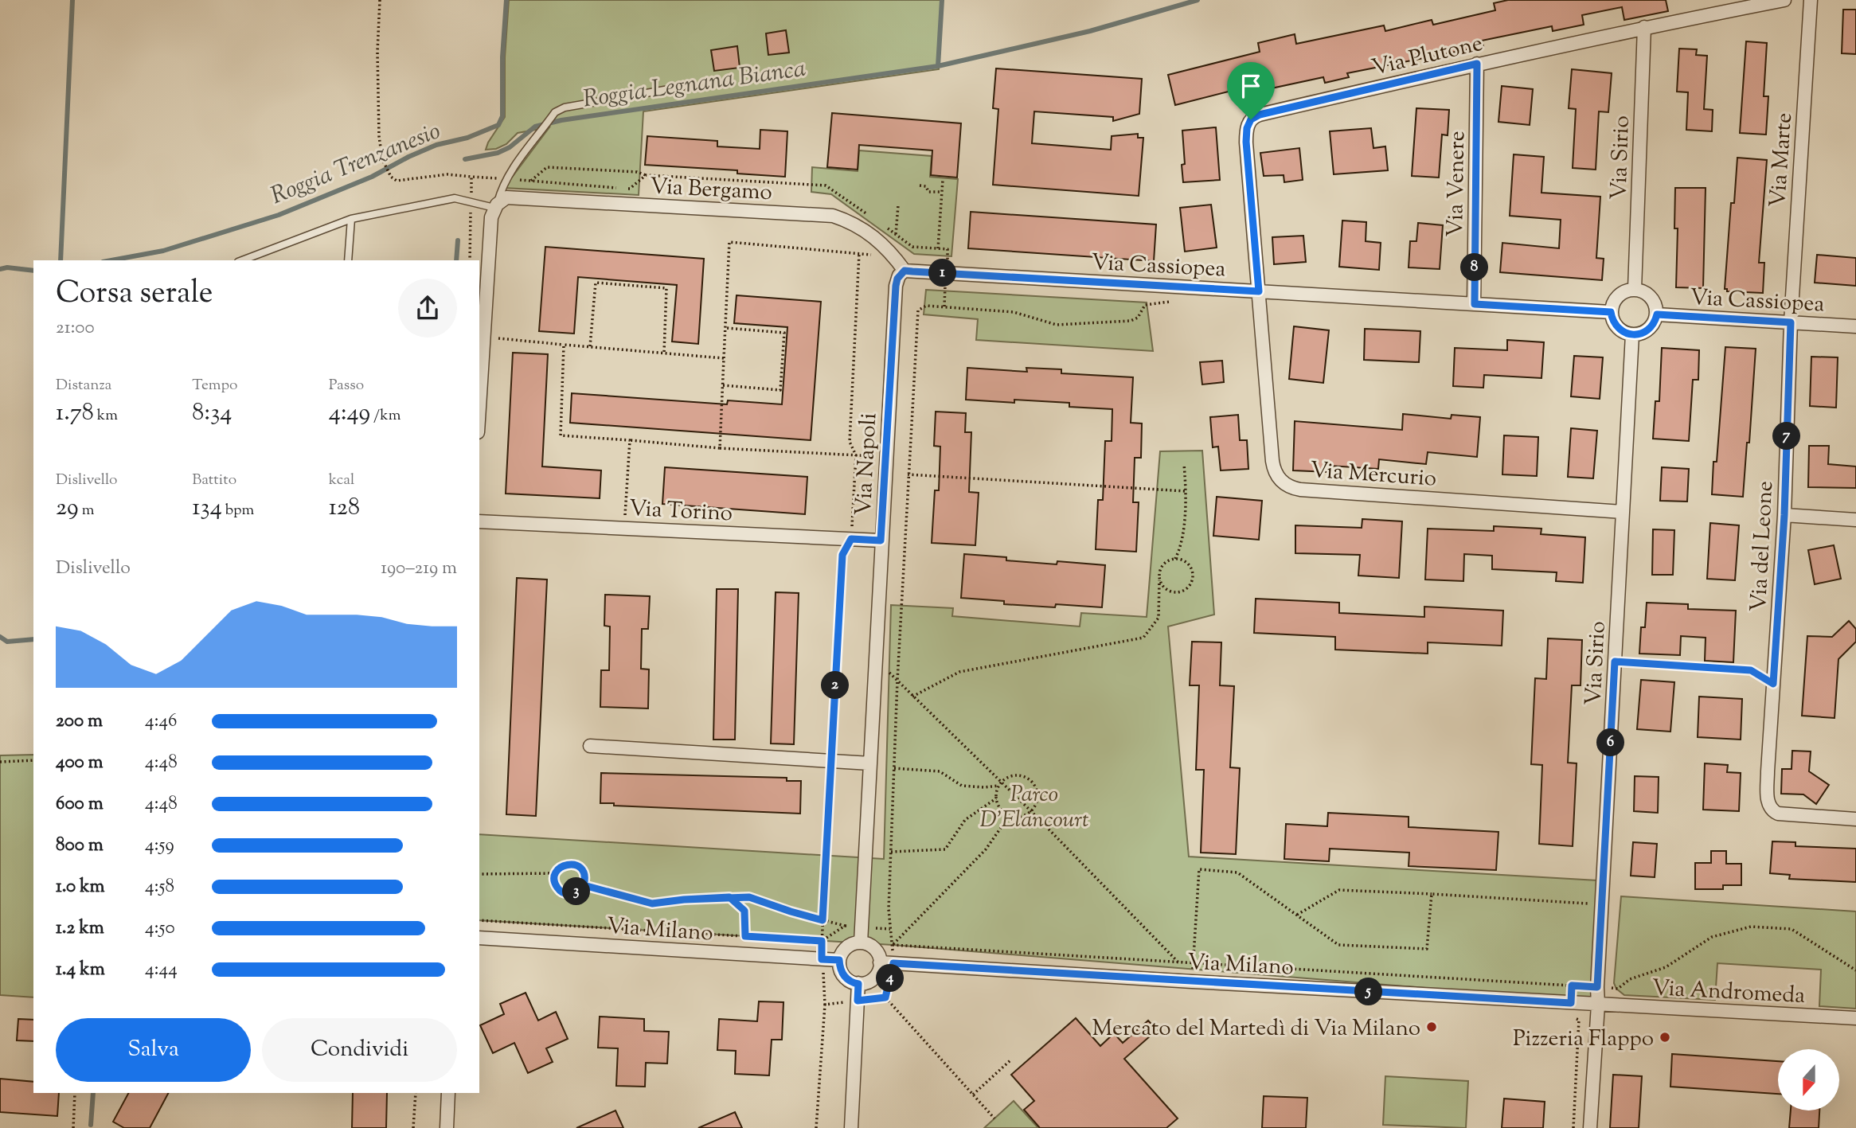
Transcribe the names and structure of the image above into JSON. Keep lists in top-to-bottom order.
{
  "streets": {
    "street": [
      "Via Plutone",
      "Via Sirio",
      "Via Marte",
      "Via Venere",
      "Via Bergamo",
      "Via Cassiopea",
      "Via Napoli",
      "Via Mercurio",
      "Via Torino",
      "Via del Leone",
      "Via Milano",
      "Via Andromeda"
    ]
  },
  "crossings": [
    ["Via Plutone", "Via Sirio"],
    ["Via Plutone", "Via Venere"],
    ["Via Plutone", "Via Cassiopea"],
    ["Via Plutone", "Via Mercurio"],
    ["Via Sirio", "Via Cassiopea"],
    ["Via Sirio", "Via Mercurio"],
    ["Via Sirio", "Via Milano"],
    ["Via Sirio", "Via Andromeda"],
    ["Via Marte", "Via Cassiopea"],
    ["Via Marte", "Via del Leone"],
    ["Via Venere", "Via Cassiopea"],
    ["Via Bergamo", "Via Cassiopea"],
    ["Via Bergamo", "Via Napoli"],
    ["Via Cassiopea", "Via Napoli"],
    ["Via Cassiopea", "Via Mercurio"],
    ["Via Cassiopea", "Via del Leone"],
    ["Via Napoli", "Via Torino"],
    ["Via Napoli", "Via Milano"],
    ["Via Milano", "Via Andromeda"]
  ],
  "water": ["Roggia Legnana Bianca", "Roggia Trenzanesio"],
  "parks": ["Parco D'Elancourt"],
  "places": ["Mercato del Martedì di Via Milano", "Pizzeria Flappo"],
  "north": "bottom",
  "page": {
    "pins": [
      "8",
      "1",
      "7",
      "2",
      "6",
      "3",
      "4",
      "5"
    ],
    "heading": ["Corsa serale", "21:00"],
    "stats": [
      ["Distanza", "1.78 km"],
      ["Tempo", "8:34"],
      ["Passo", "4:49 /km"],
      ["Dislivello", "29 m"],
      ["Battito", "134 bpm"],
      ["kcal", "128"]
    ],
    "chart": ["Dislivello", "190–219 m"],
    "list": [
      {
        "name": "200 m",
        "note": "4:46"
      },
      {
        "name": "400 m",
        "note": "4:48"
      },
      {
        "name": "600 m",
        "note": "4:48"
      },
      {
        "name": "800 m",
        "note": "4:59"
      },
      {
        "name": "1.0 km",
        "note": "4:58"
      },
      {
        "name": "1.2 km",
        "note": "4:50"
      },
      {
        "name": "1.4 km",
        "note": "4:44"
      }
    ],
    "buttons": ["Salva", "Condividi"]
  }
}
